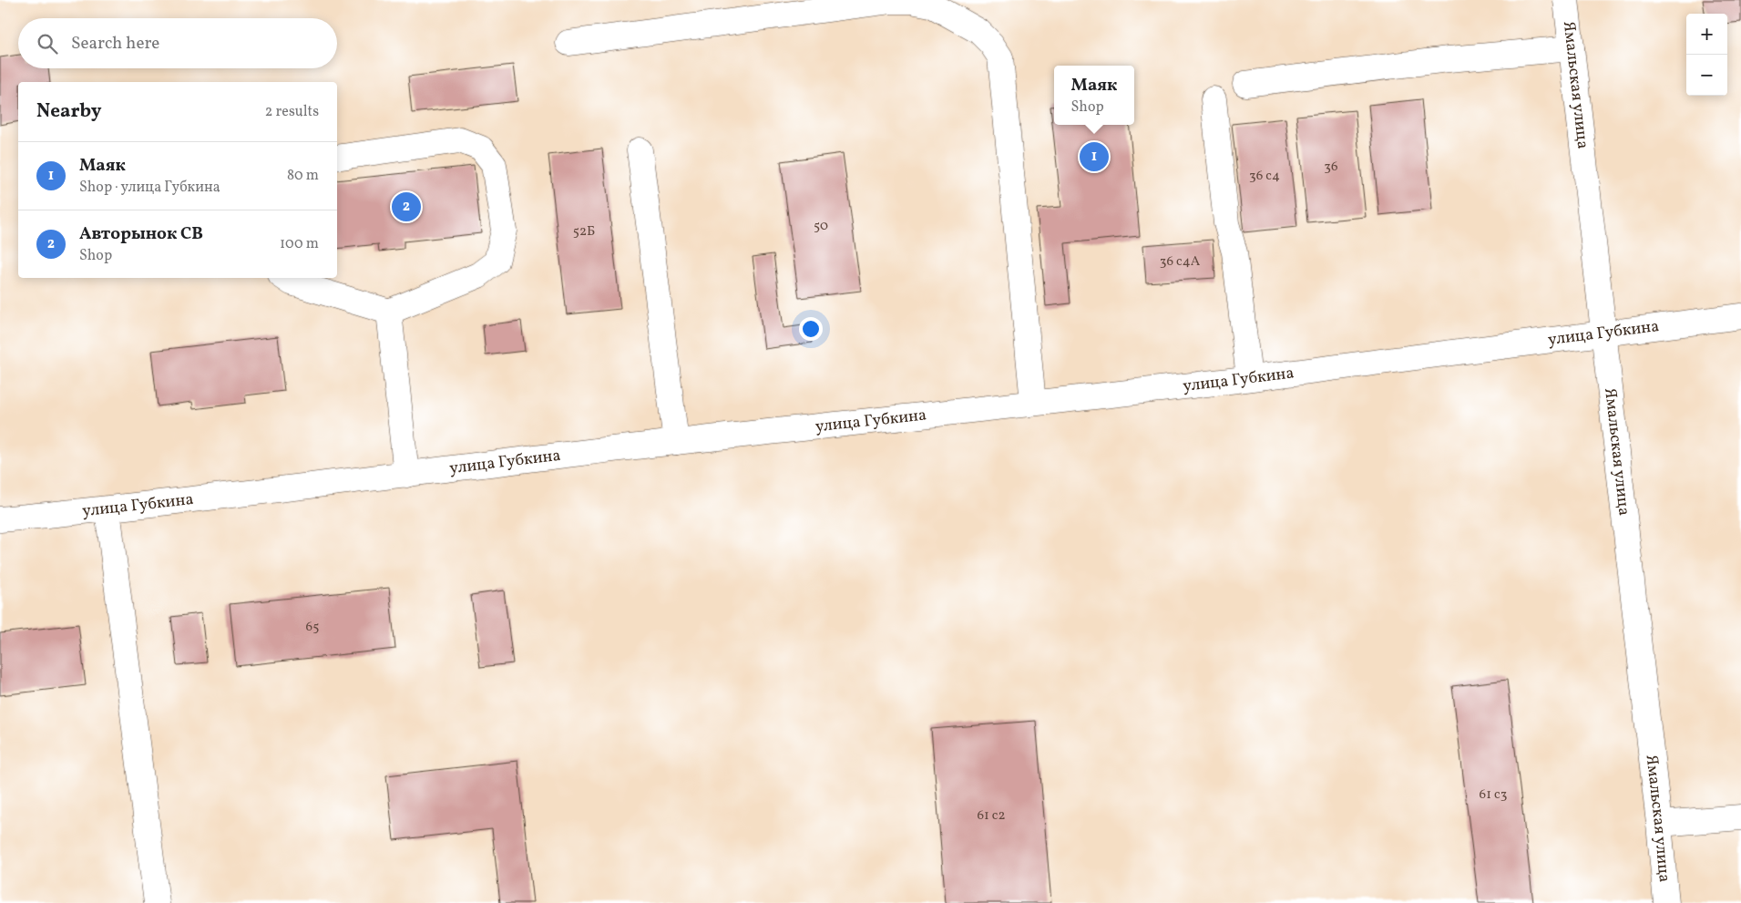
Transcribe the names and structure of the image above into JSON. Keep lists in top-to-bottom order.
{
  "streets": {
    "street": ["Ямальская улица", "улица Губкина"]
  },
  "crossings": [
    ["Ямальская улица", "улица Губкина"]
  ],
  "house_numbers": [
    "36",
    "36 с4",
    "50",
    "52Б",
    "36 с4А",
    "65",
    "61 с3",
    "61 с2"
  ],
  "page": {
    "map_buttons": ["+", "−"],
    "search": "Search here",
    "popup": ["Маяк", "Shop"],
    "heading": ["Nearby", "2 results"],
    "pins": ["1", "2"],
    "list": [
      {
        "mark": "1",
        "name": "Маяк",
        "note": "Shop · улица Губкина",
        "value": "80 m"
      },
      {
        "mark": "2",
        "name": "Авторынок СВ",
        "note": "Shop",
        "value": "100 m"
      }
    ]
  }
}
